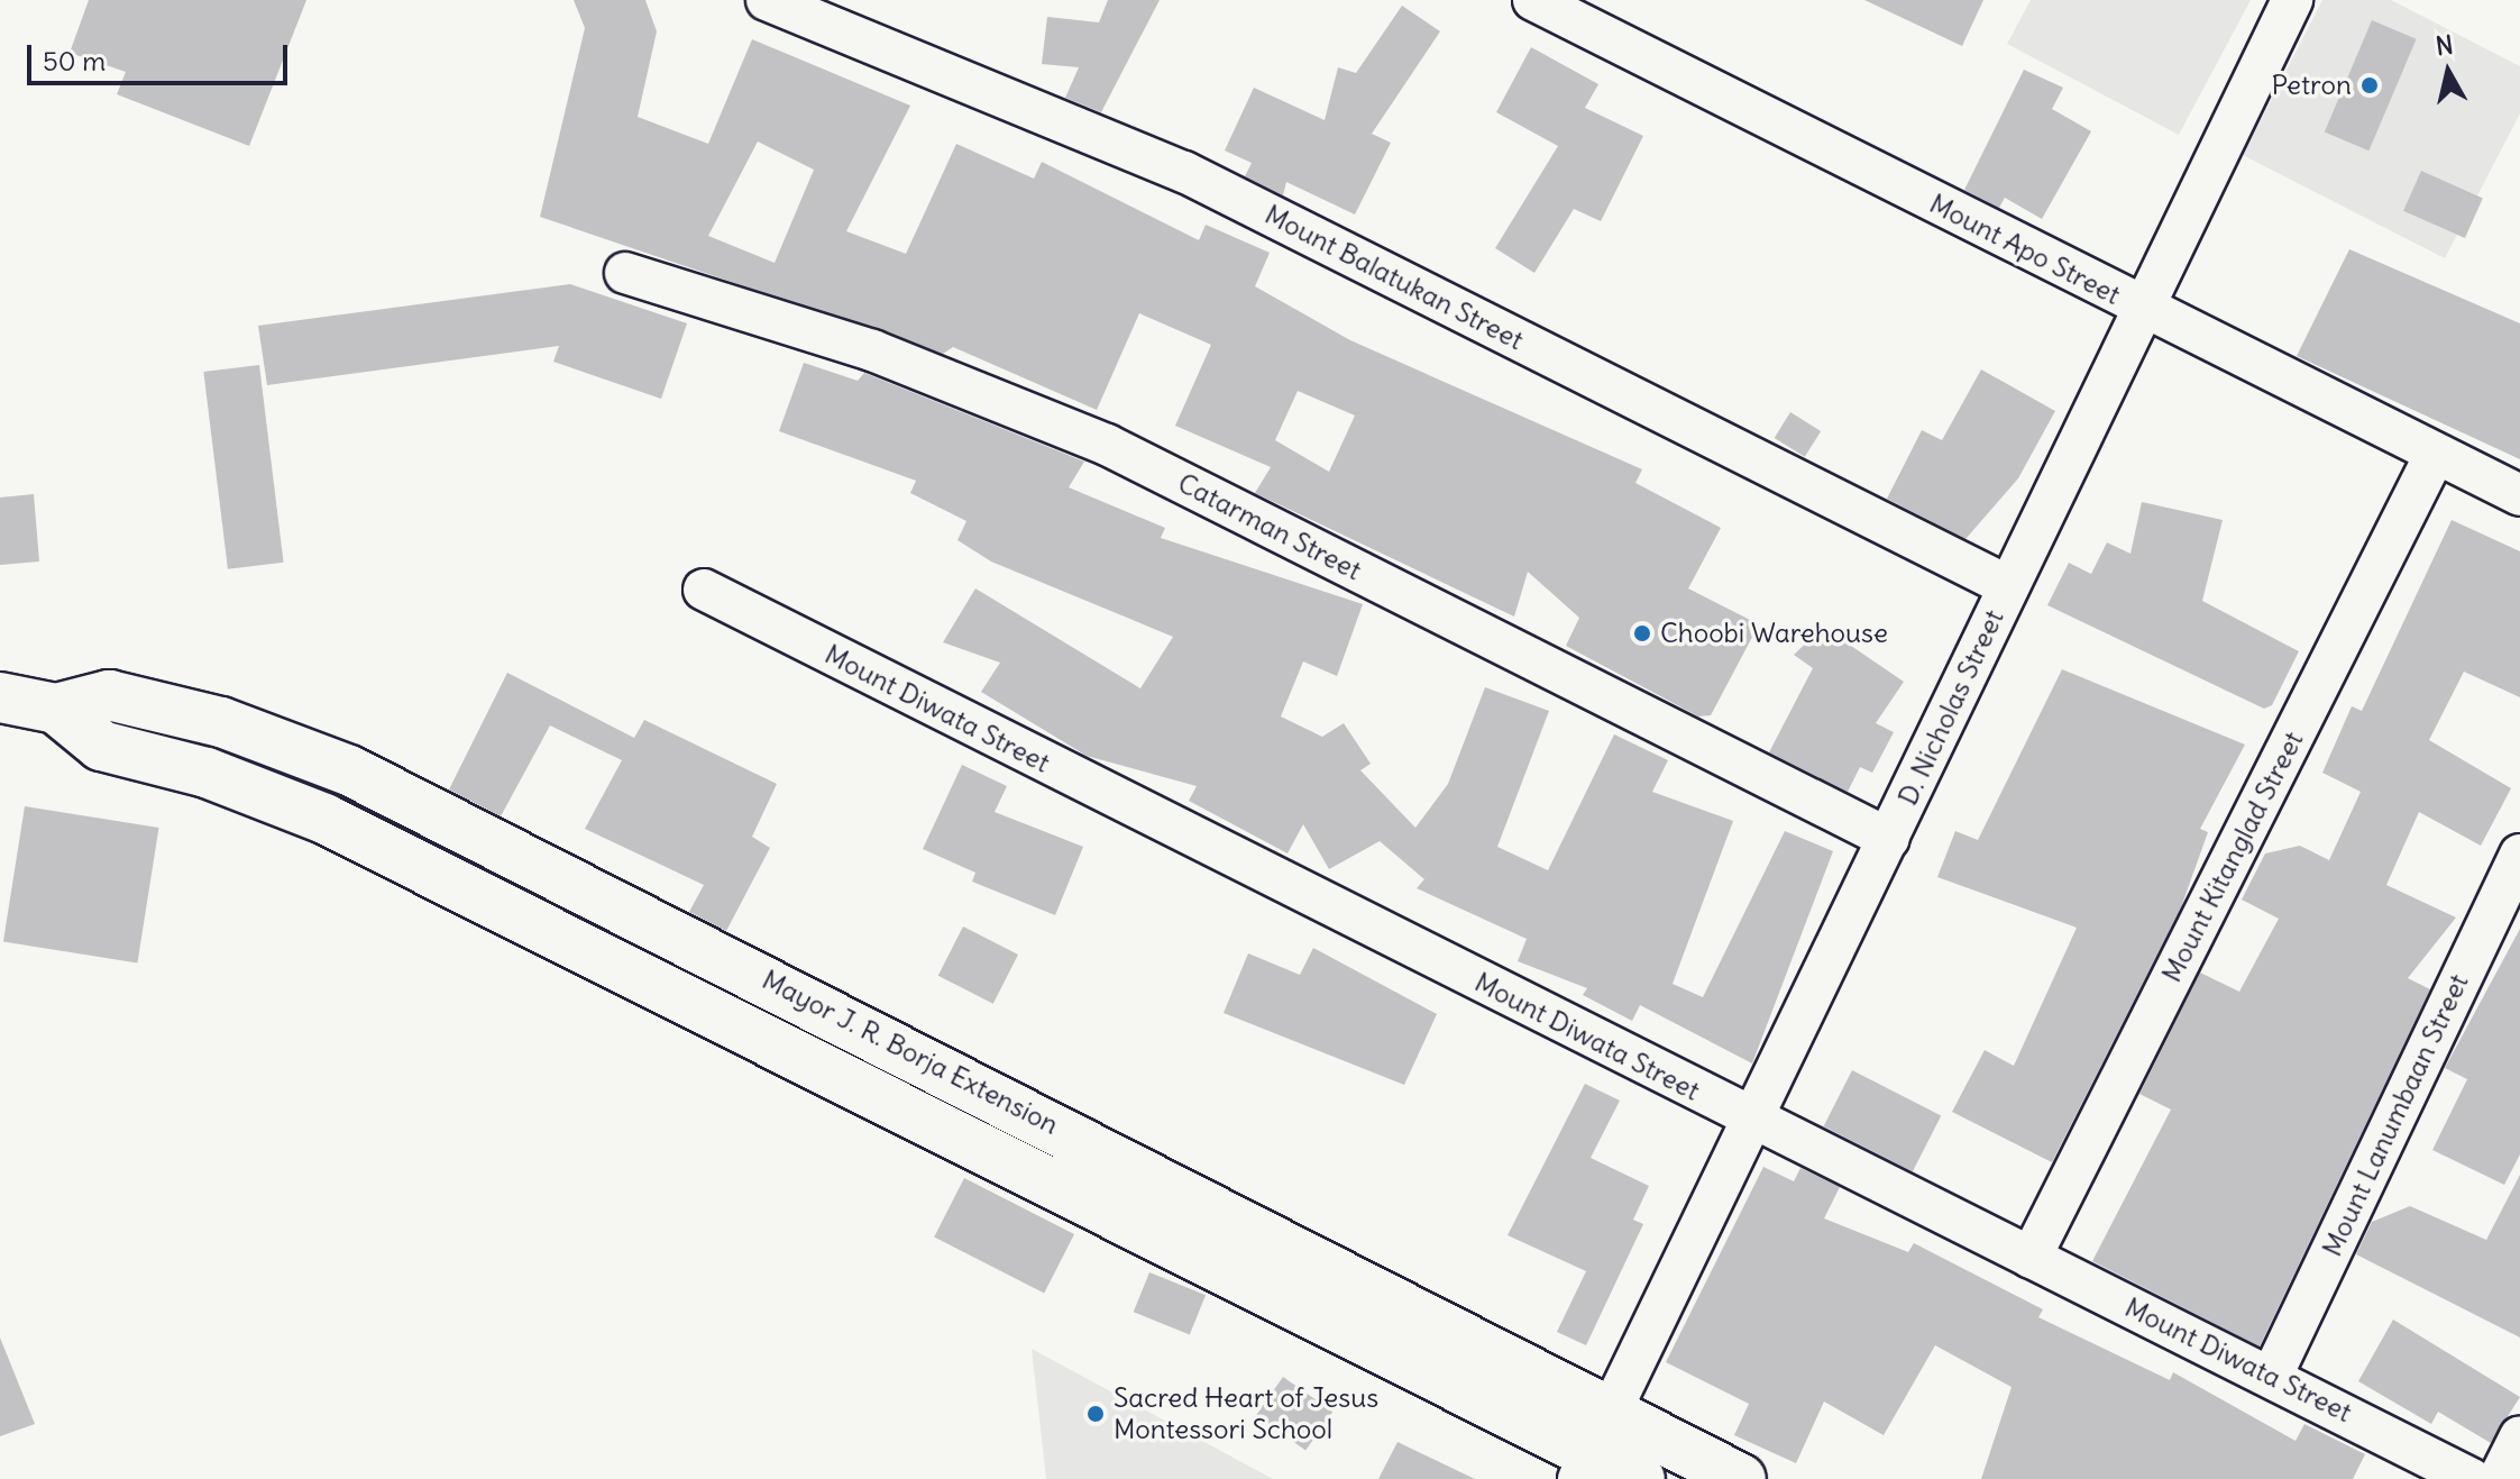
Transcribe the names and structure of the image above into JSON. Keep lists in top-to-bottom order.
{
  "streets": {
    "main road": ["Mayor J. R. Borja Extension"],
    "street": [
      "Mount Apo Street",
      "Mount Balatukan Street",
      "Catarman Street",
      "D. Nicholas Street",
      "Mount Diwata Street",
      "Mount Kitanglad Street",
      "Mount Lanumbaan Street"
    ]
  },
  "crossings": [
    ["Mount Apo Street", "D. Nicholas Street"],
    ["Mount Apo Street", "Mount Kitanglad Street"],
    ["Mount Balatukan Street", "D. Nicholas Street"],
    ["Catarman Street", "D. Nicholas Street"],
    ["D. Nicholas Street", "Mount Diwata Street"],
    ["D. Nicholas Street", "Mayor J. R. Borja Extension"],
    ["Mount Diwata Street", "Mount Kitanglad Street"],
    ["Mount Diwata Street", "Mount Lanumbaan Street"]
  ],
  "places": ["Petron", "Choobi Warehouse", "Sacred Heart of Jesus Montessori School"],
  "scale_bar": "50 m",
  "north": "top"
}
